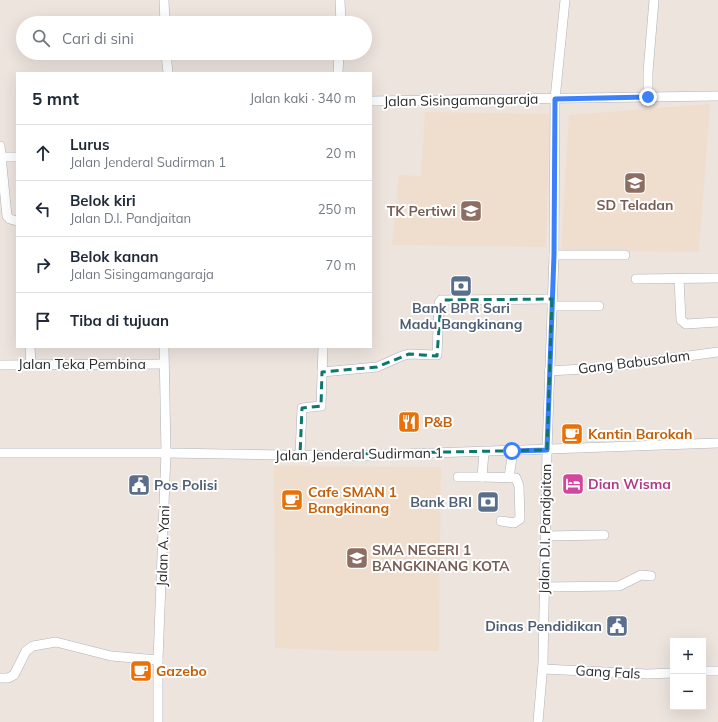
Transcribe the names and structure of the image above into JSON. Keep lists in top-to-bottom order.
{
  "streets": {
    "street": [
      "Jalan Sisingamangaraja",
      "Gang Babusalam",
      "Jalan Teka Pembina",
      "Jalan Jenderal Sudirman 1",
      "Jalan D.I. Pandjaitan",
      "Jalan A. Yani",
      "Gang Fals"
    ]
  },
  "crossings": [
    ["Jalan Sisingamangaraja", "Jalan D.I. Pandjaitan"],
    ["Gang Babusalam", "Jalan D.I. Pandjaitan"],
    ["Jalan Teka Pembina", "Jalan A. Yani"],
    ["Jalan Jenderal Sudirman 1", "Jalan D.I. Pandjaitan"],
    ["Jalan Jenderal Sudirman 1", "Jalan A. Yani"],
    ["Jalan D.I. Pandjaitan", "Gang Fals"]
  ],
  "places": {
    "school or university": ["SD Teladan", "TK Pertiwi", "SMA NEGERI 1 BANGKINANG KOTA"],
    "bank": ["Bank BPR Sari Madu Bangkinang", "Bank BRI"],
    "restaurant": ["P&B"],
    "cafe": ["Kantin Barokah", "Cafe SMAN 1 Bangkinang", "Gazebo"],
    "hotel": ["Dian Wisma"],
    "public building": ["Pos Polisi", "Dinas Pendidikan"]
  },
  "page": {
    "search": "Cari di sini",
    "heading": ["5 mnt", "Jalan kaki · 340 m"],
    "list": [
      ["Lurus", "Jalan Jenderal Sudirman 1", "20 m"],
      ["Belok kiri", "Jalan D.I. Pandjaitan", "250 m"],
      ["Belok kanan", "Jalan Sisingamangaraja", "70 m"],
      "Tiba di tujuan"
    ],
    "map_buttons": ["+", "−"]
  }
}
